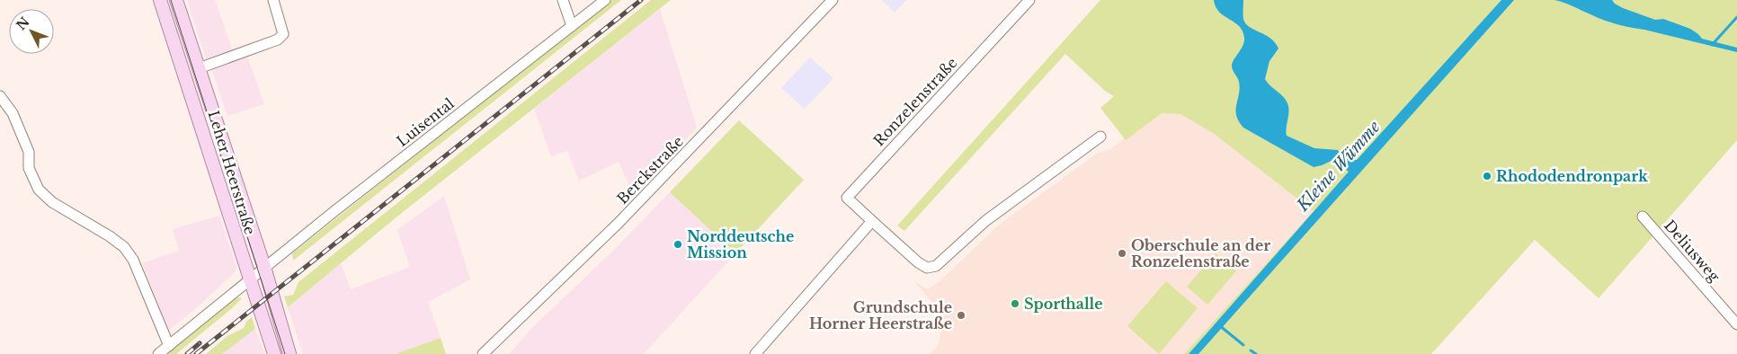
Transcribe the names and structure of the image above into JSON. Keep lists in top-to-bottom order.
{
  "streets": {
    "main road": ["Leher Heerstraße"],
    "street": [
      "Ronzelenstraße",
      "Luisental",
      "Berckstraße",
      "Deliusweg"
    ]
  },
  "crossings": [
    ["Luisental", "Leher Heerstraße"]
  ],
  "water": ["Kleine Wümme"],
  "places": [
    "Rhododendronpark",
    "Norddeutsche Mission",
    "Oberschule an der Ronzelenstraße",
    "Sporthalle",
    "Grundschule Horner Heerstraße"
  ],
  "north": "top left"
}
